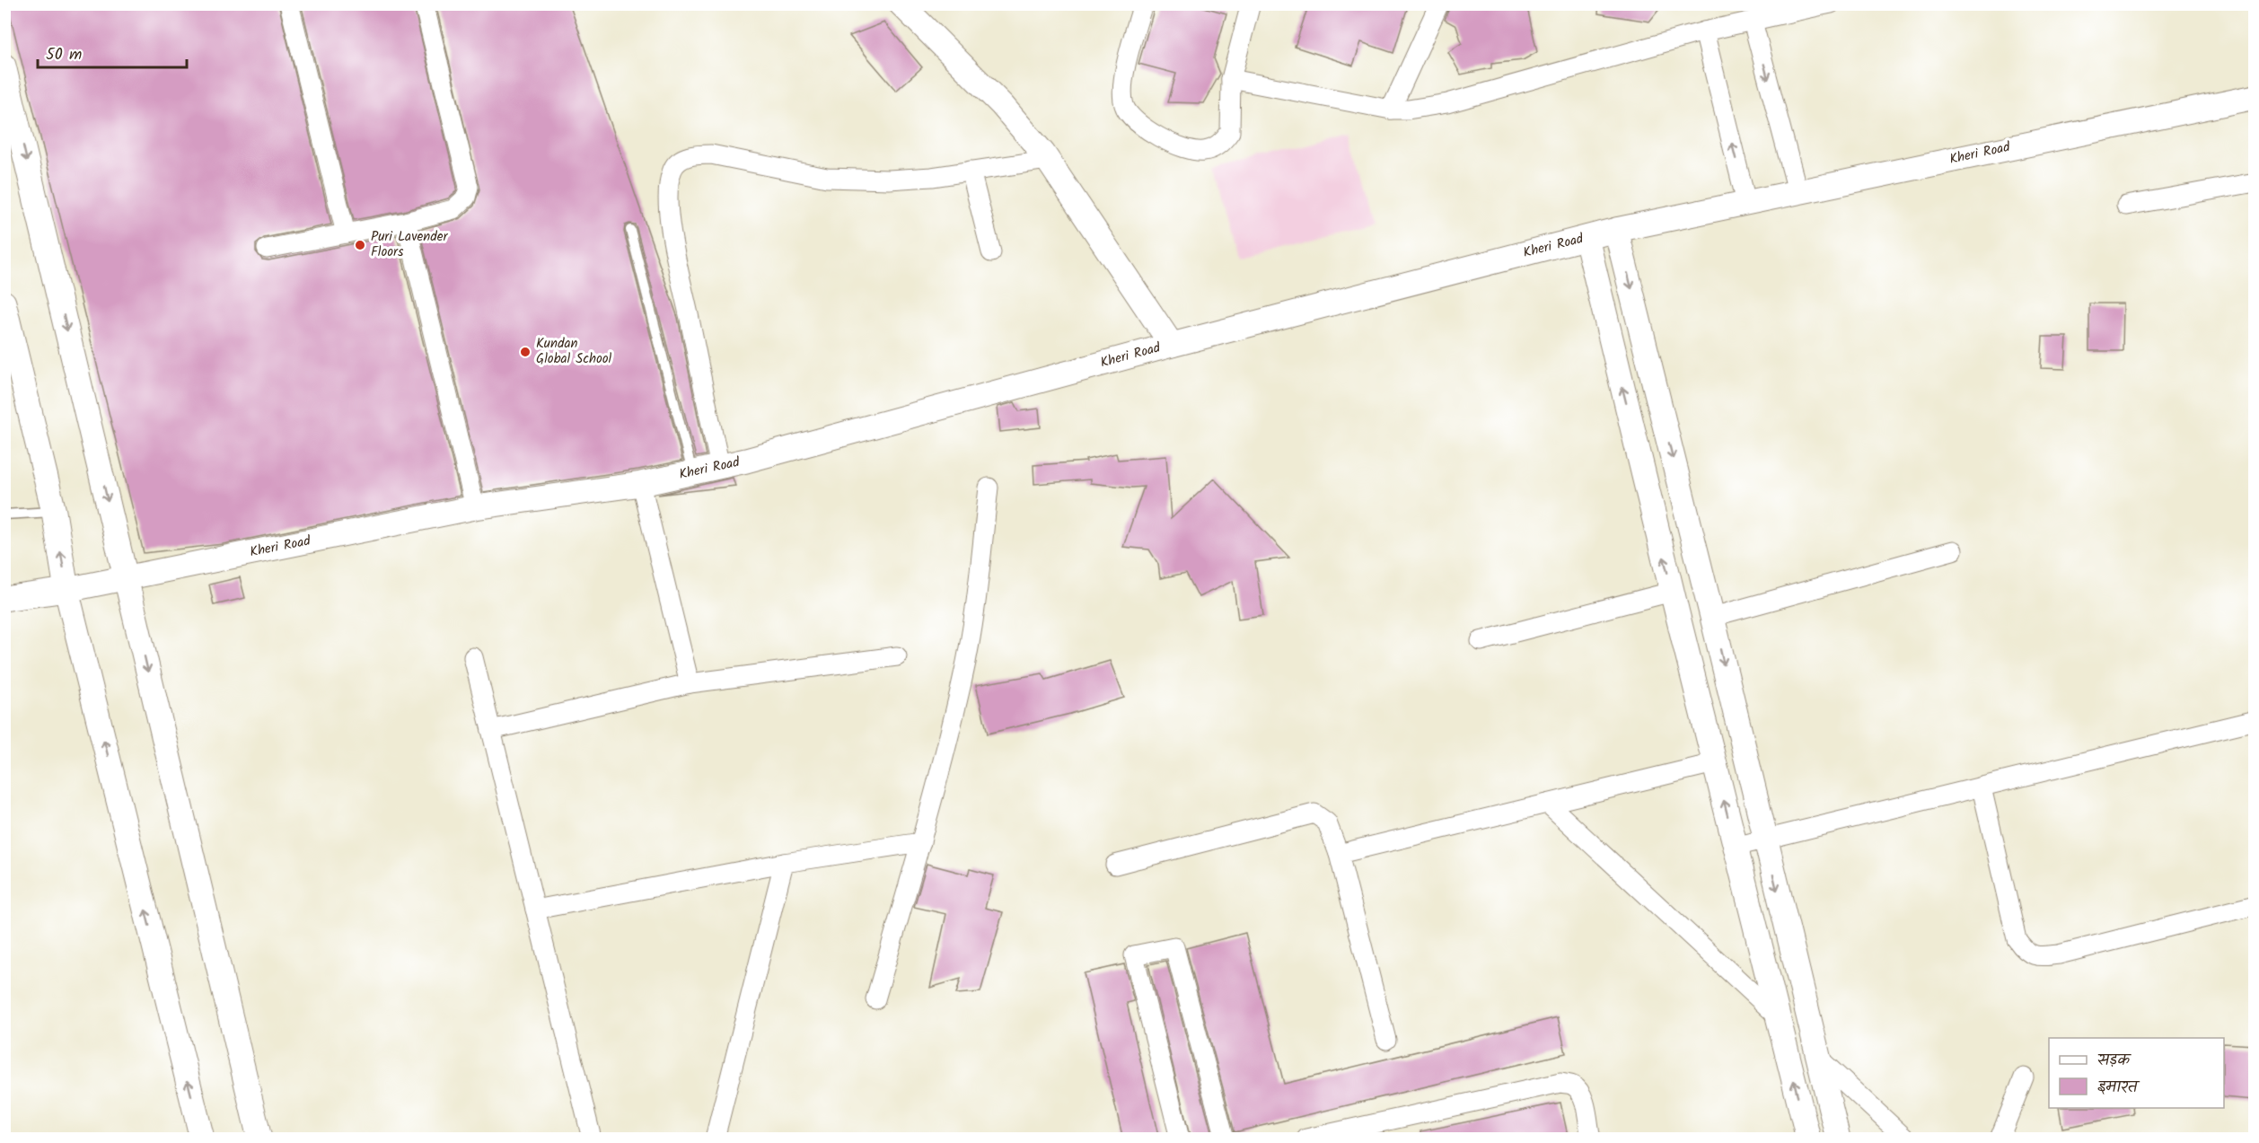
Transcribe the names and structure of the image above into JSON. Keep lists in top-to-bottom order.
{
  "streets": {
    "street": ["Kheri Road"]
  },
  "places": ["Puri Lavender Floors", "Kundan Global School"],
  "legend": ["सड़क", "इमारत"],
  "scale_bar": "50 m"
}
